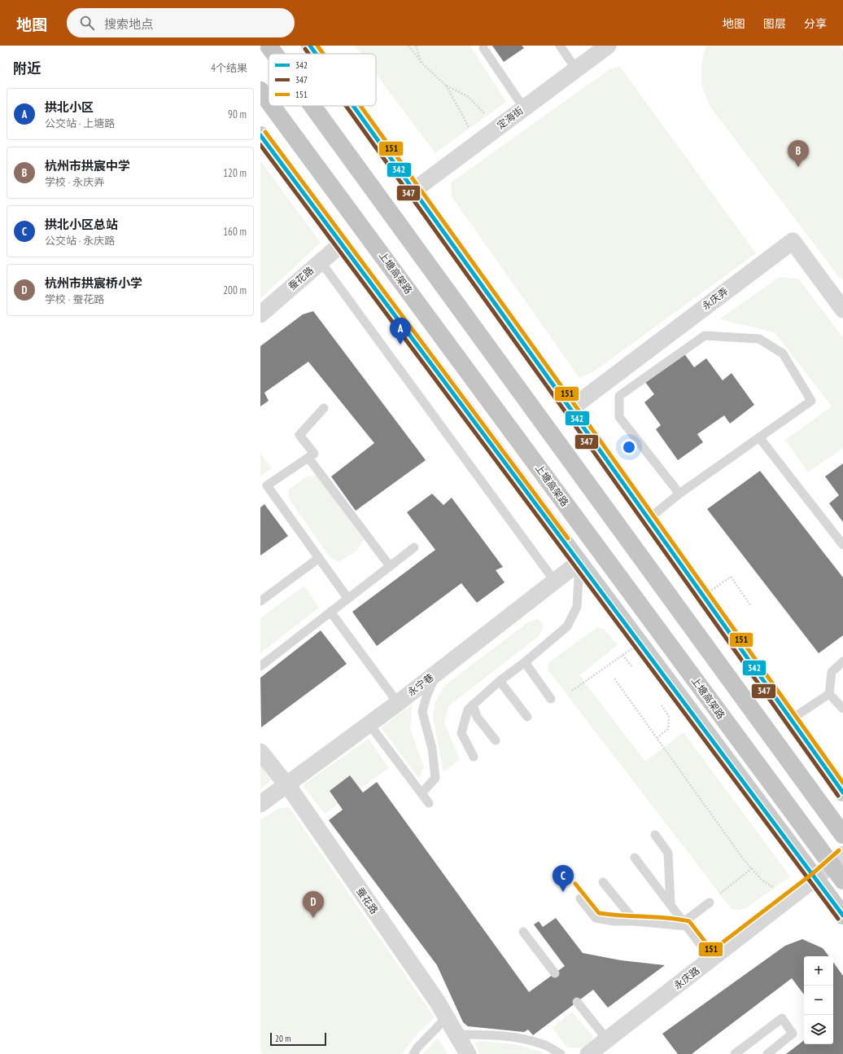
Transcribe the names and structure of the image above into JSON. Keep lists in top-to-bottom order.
{
  "streets": {
    "highway": ["上塘高架路"],
    "street": [
      "定海街",
      "蚕花路",
      "永庆弄",
      "永宁巷",
      "永庆路"
    ]
  },
  "crossings": [
    ["蚕花路", "永宁巷"]
  ],
  "lines": ["transit line 342", "transit line 151", "transit line 347"],
  "legend": ["342", "347", "151"],
  "scale_bar": "20 m",
  "page": {
    "header": "地图",
    "search": "搜索地点",
    "nav": ["地图", "图层", "分享"],
    "heading": ["附近", "4个结果"],
    "list": [
      {
        "mark": "A",
        "name": "拱北小区",
        "note": "公交站 · 上塘路",
        "value": "90 m"
      },
      {
        "mark": "B",
        "name": "杭州市拱宸中学",
        "note": "学校 · 永庆弄",
        "value": "120 m"
      },
      {
        "mark": "C",
        "name": "拱北小区总站",
        "note": "公交站 · 永庆路",
        "value": "160 m"
      },
      {
        "mark": "D",
        "name": "杭州市拱宸桥小学",
        "note": "学校 · 蚕花路",
        "value": "200 m"
      }
    ],
    "pins": [
      "B",
      "A",
      "C",
      "D"
    ],
    "map_buttons": ["+", "−"],
    "scale": "20 m"
  }
}
